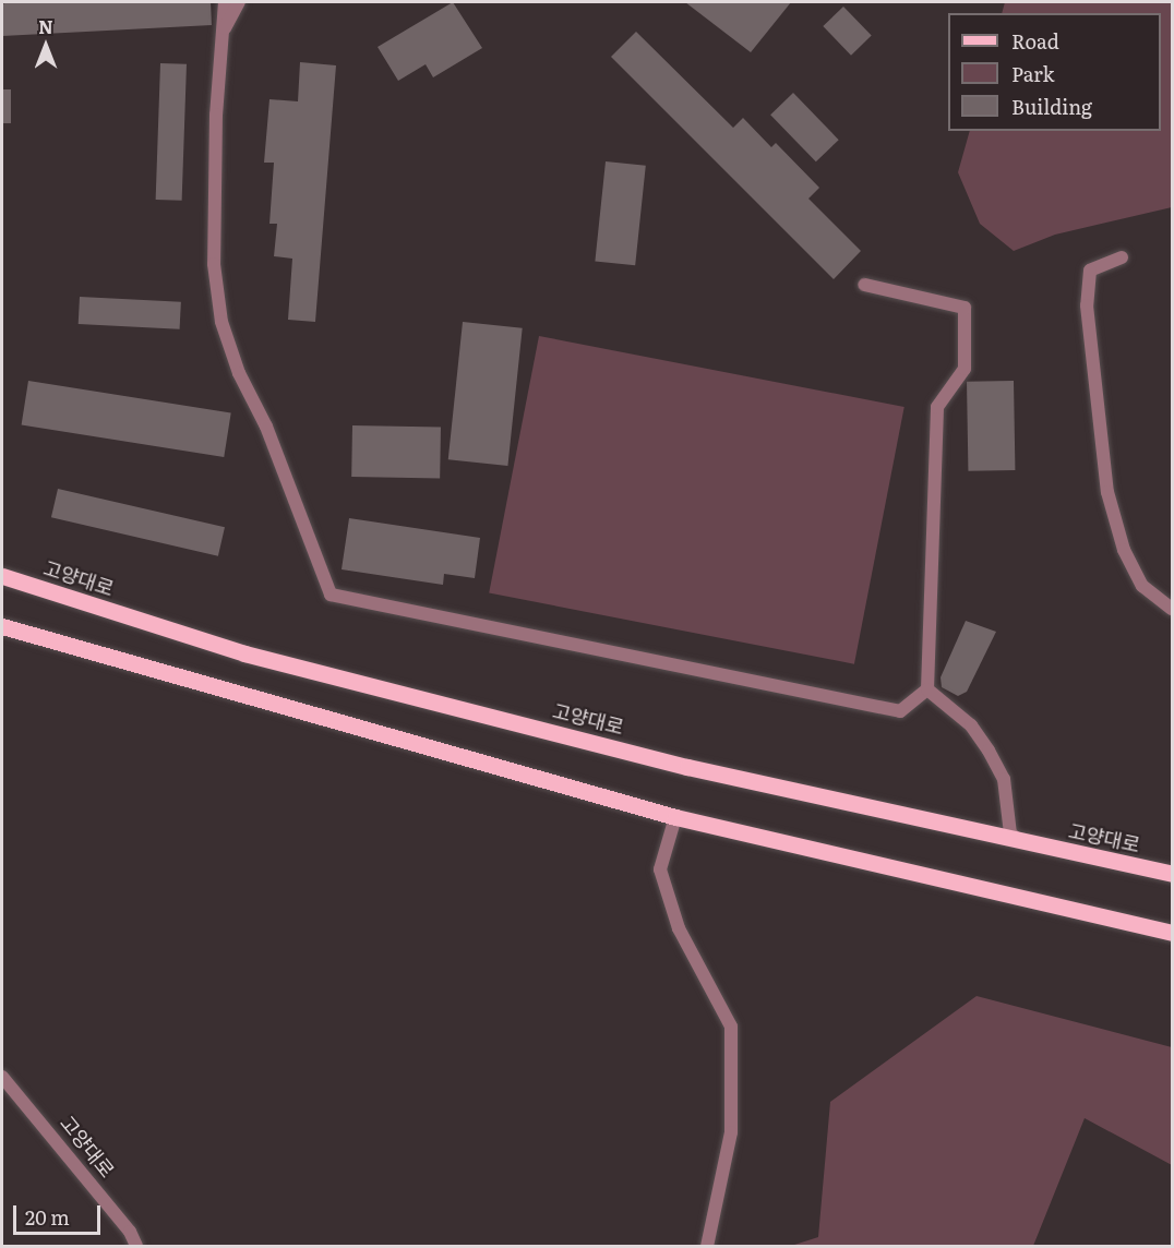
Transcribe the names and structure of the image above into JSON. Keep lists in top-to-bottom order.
{
  "streets": {
    "main road": ["고양대로"]
  },
  "legend": ["Road", "Park", "Building"],
  "scale_bar": "20 m",
  "north": "top"
}
